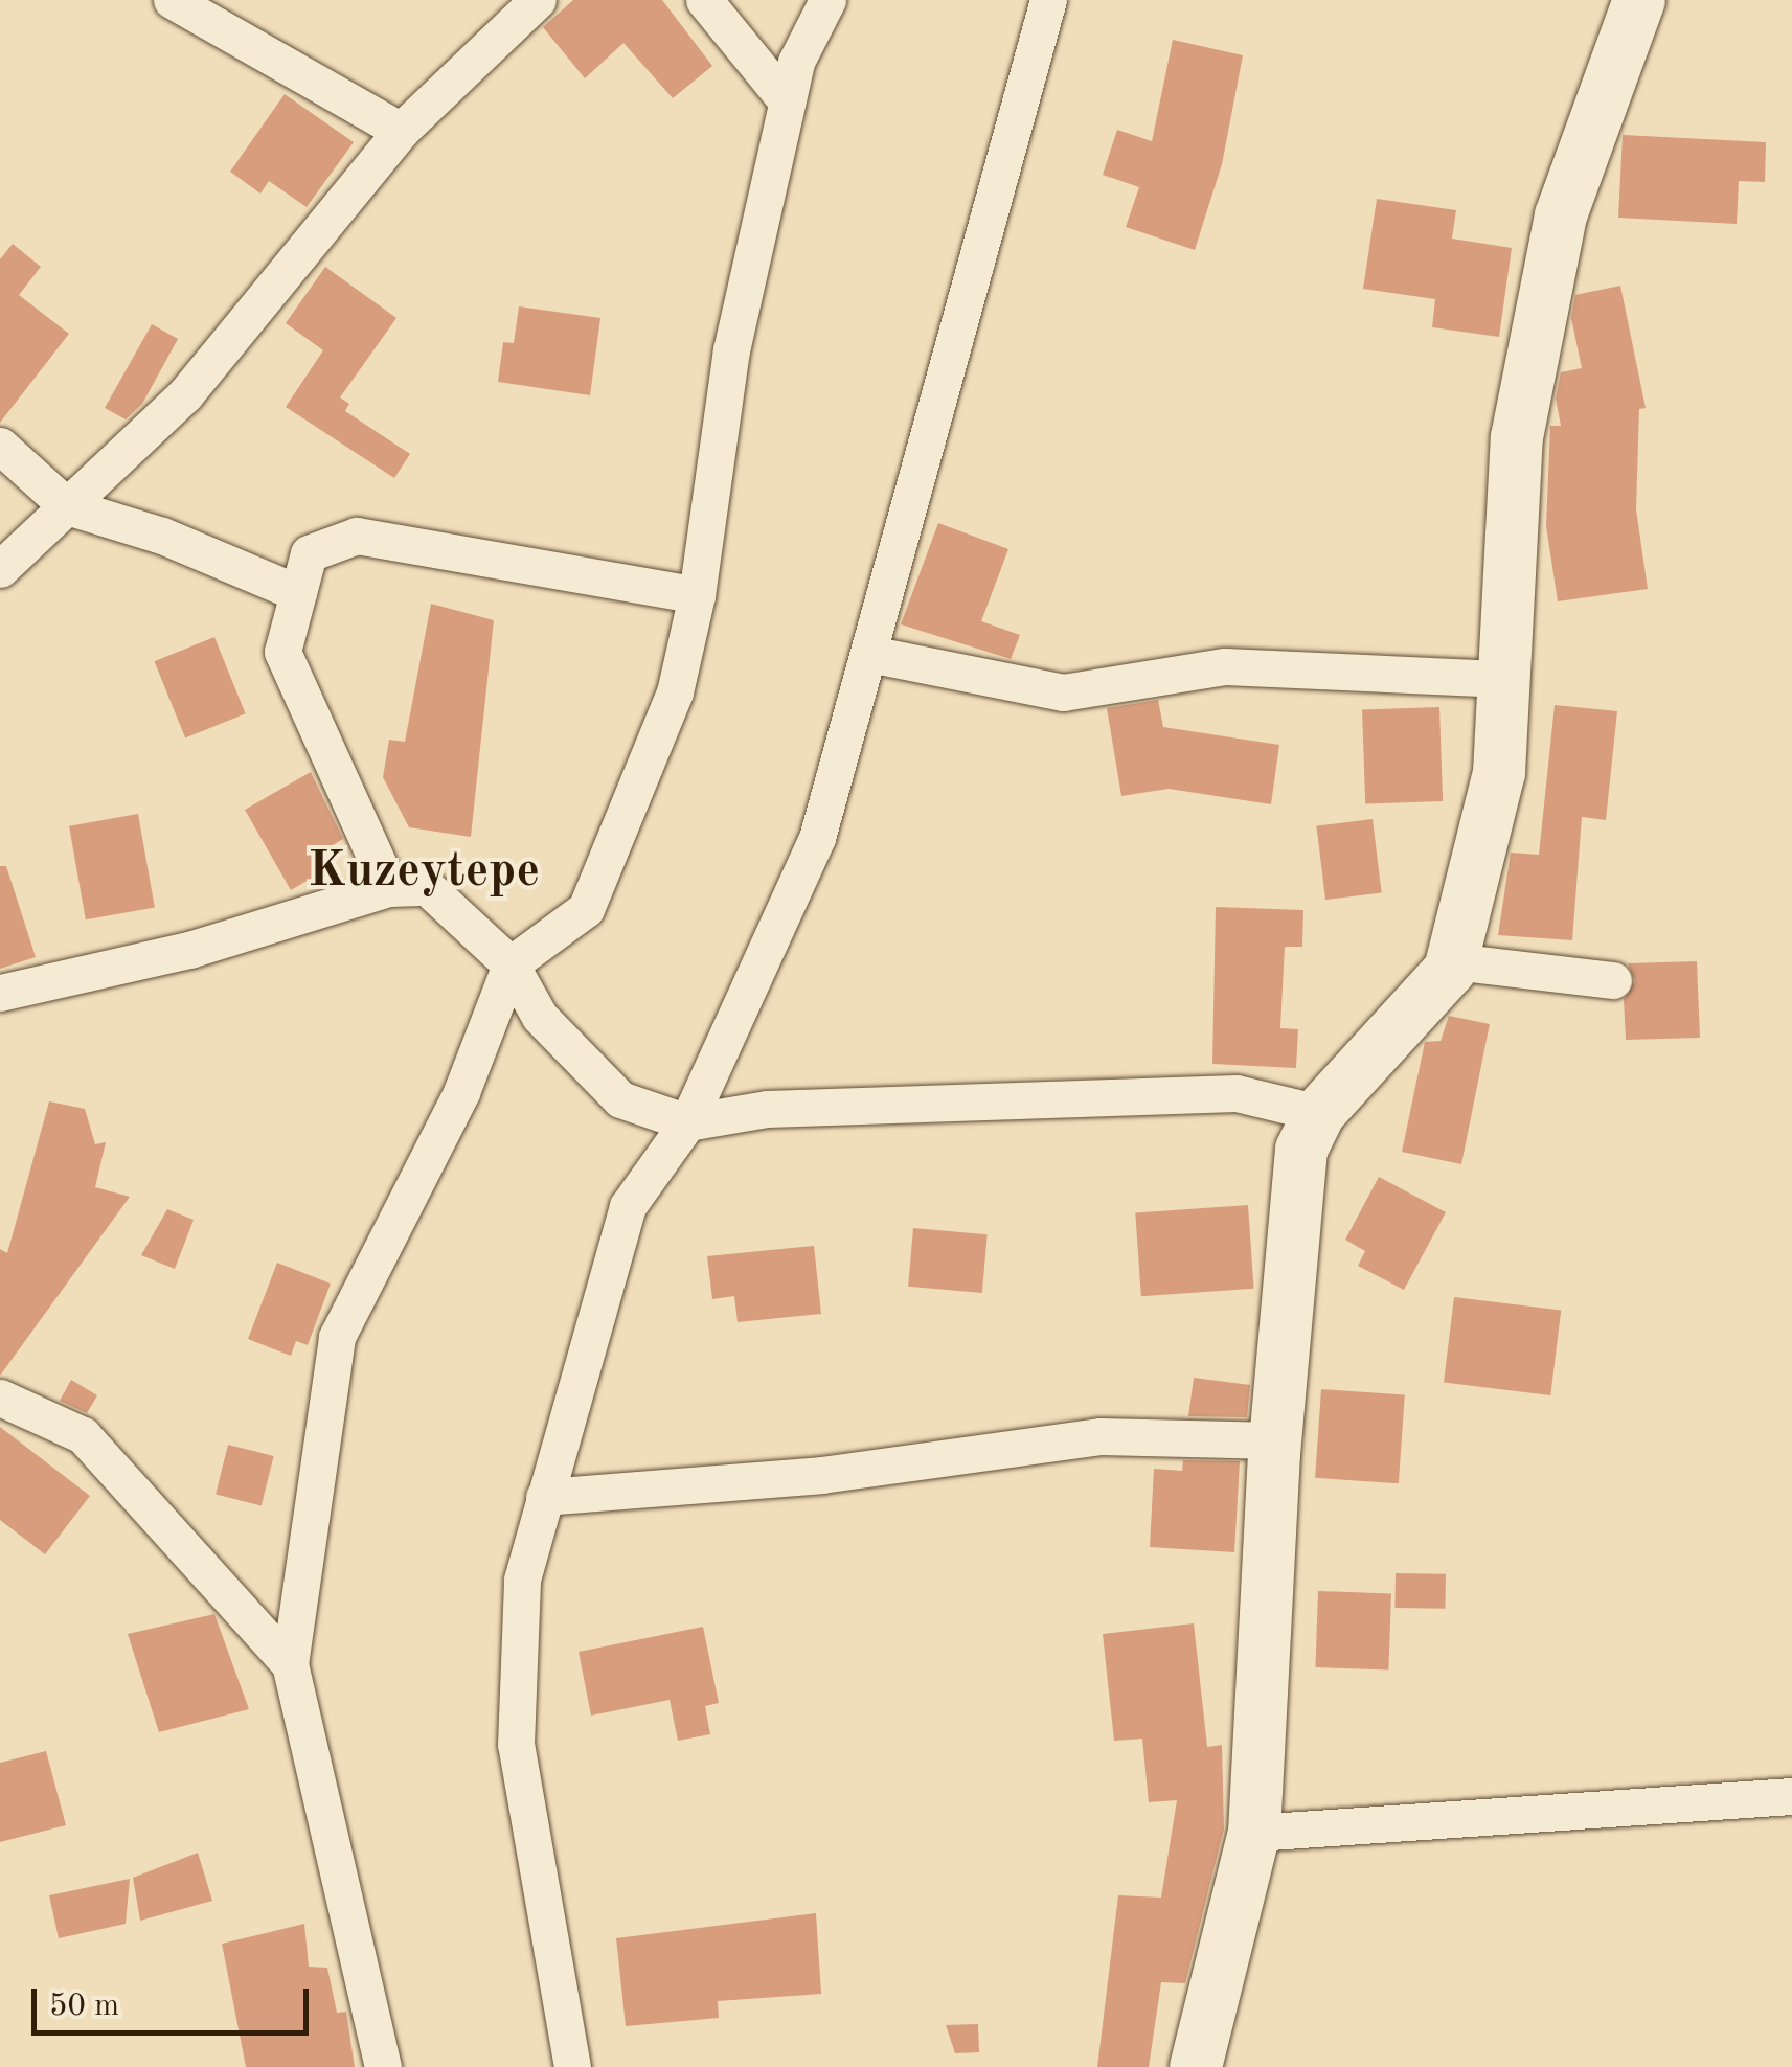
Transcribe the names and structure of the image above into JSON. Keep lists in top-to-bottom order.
{
  "districts": ["Kuzeytepe"],
  "scale_bar": "50 m"
}
